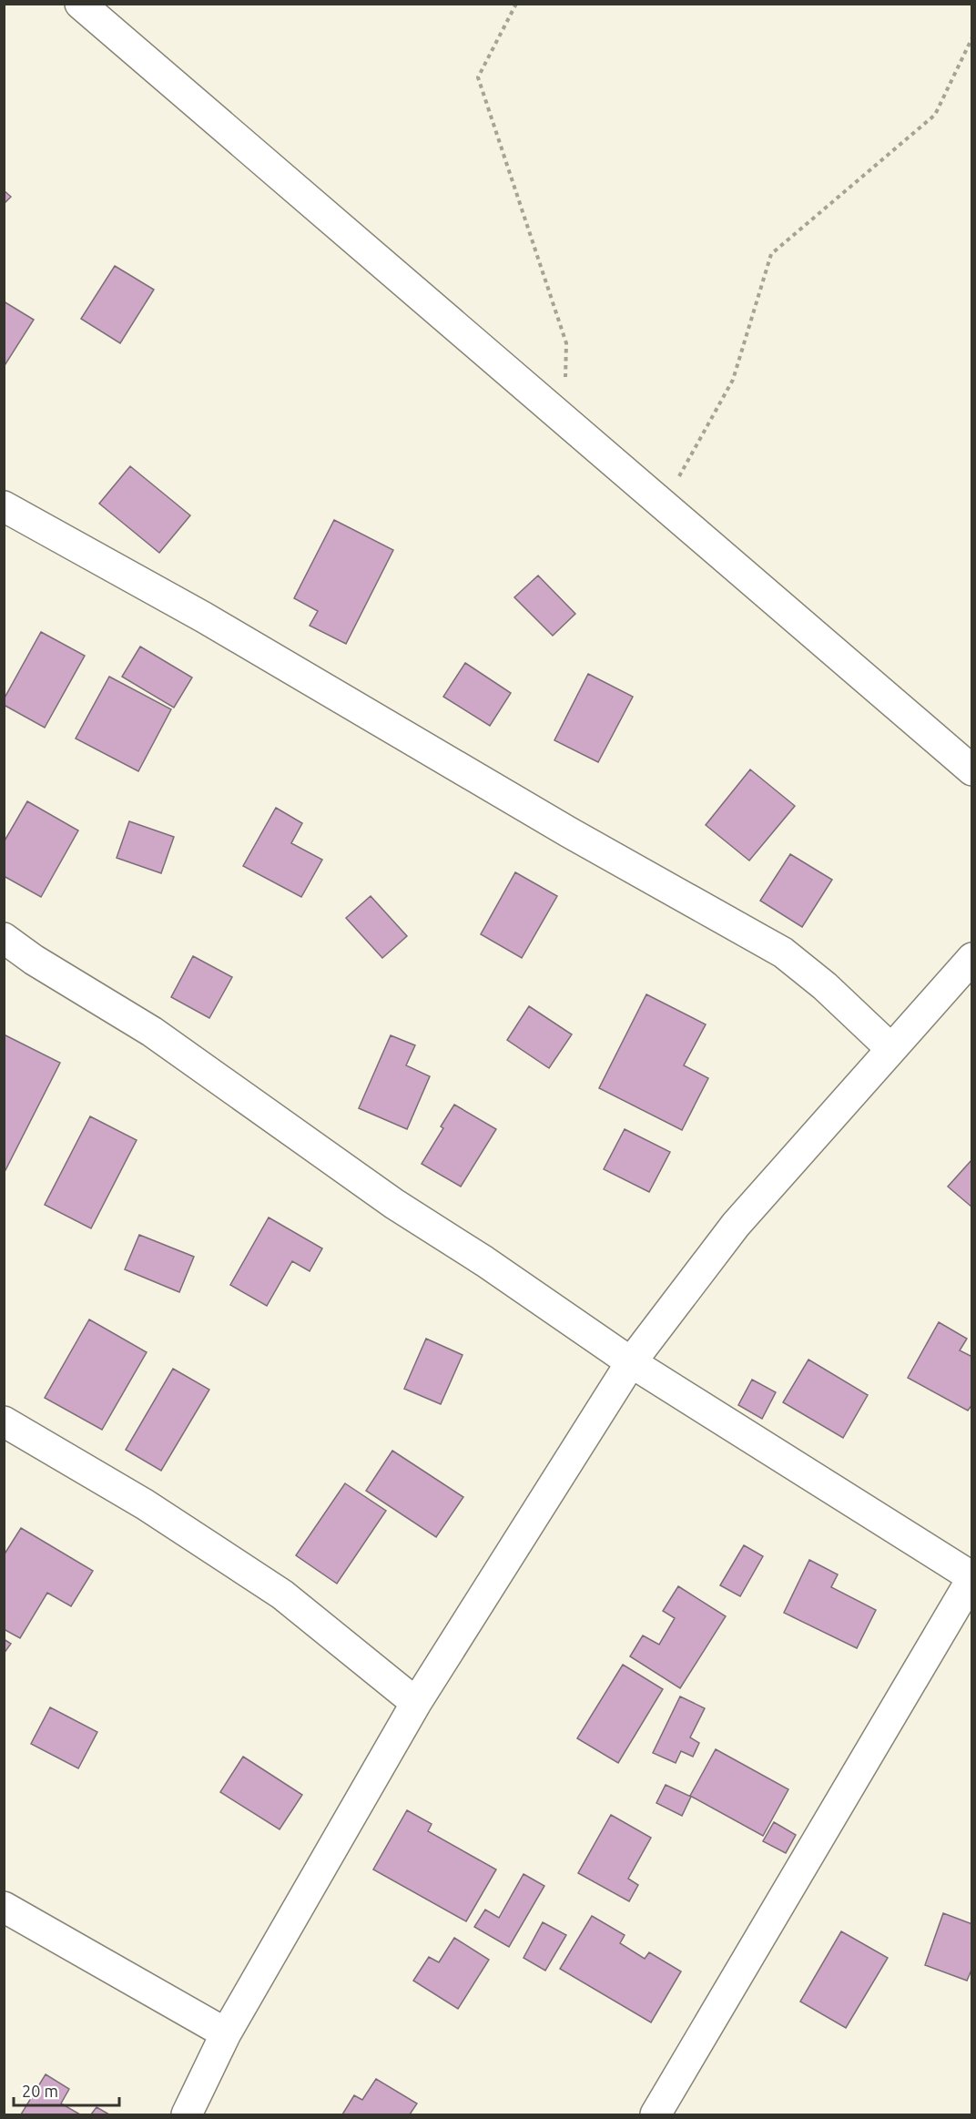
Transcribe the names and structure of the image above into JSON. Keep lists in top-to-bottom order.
{
  "scale_bar": "20 m"
}
